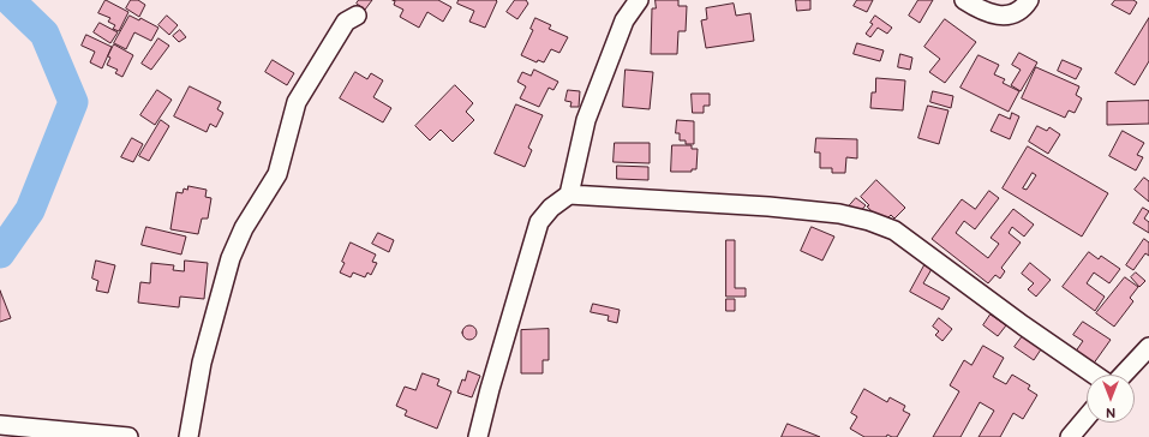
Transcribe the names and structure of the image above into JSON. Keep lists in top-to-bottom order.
{
  "north": "bottom"
}
